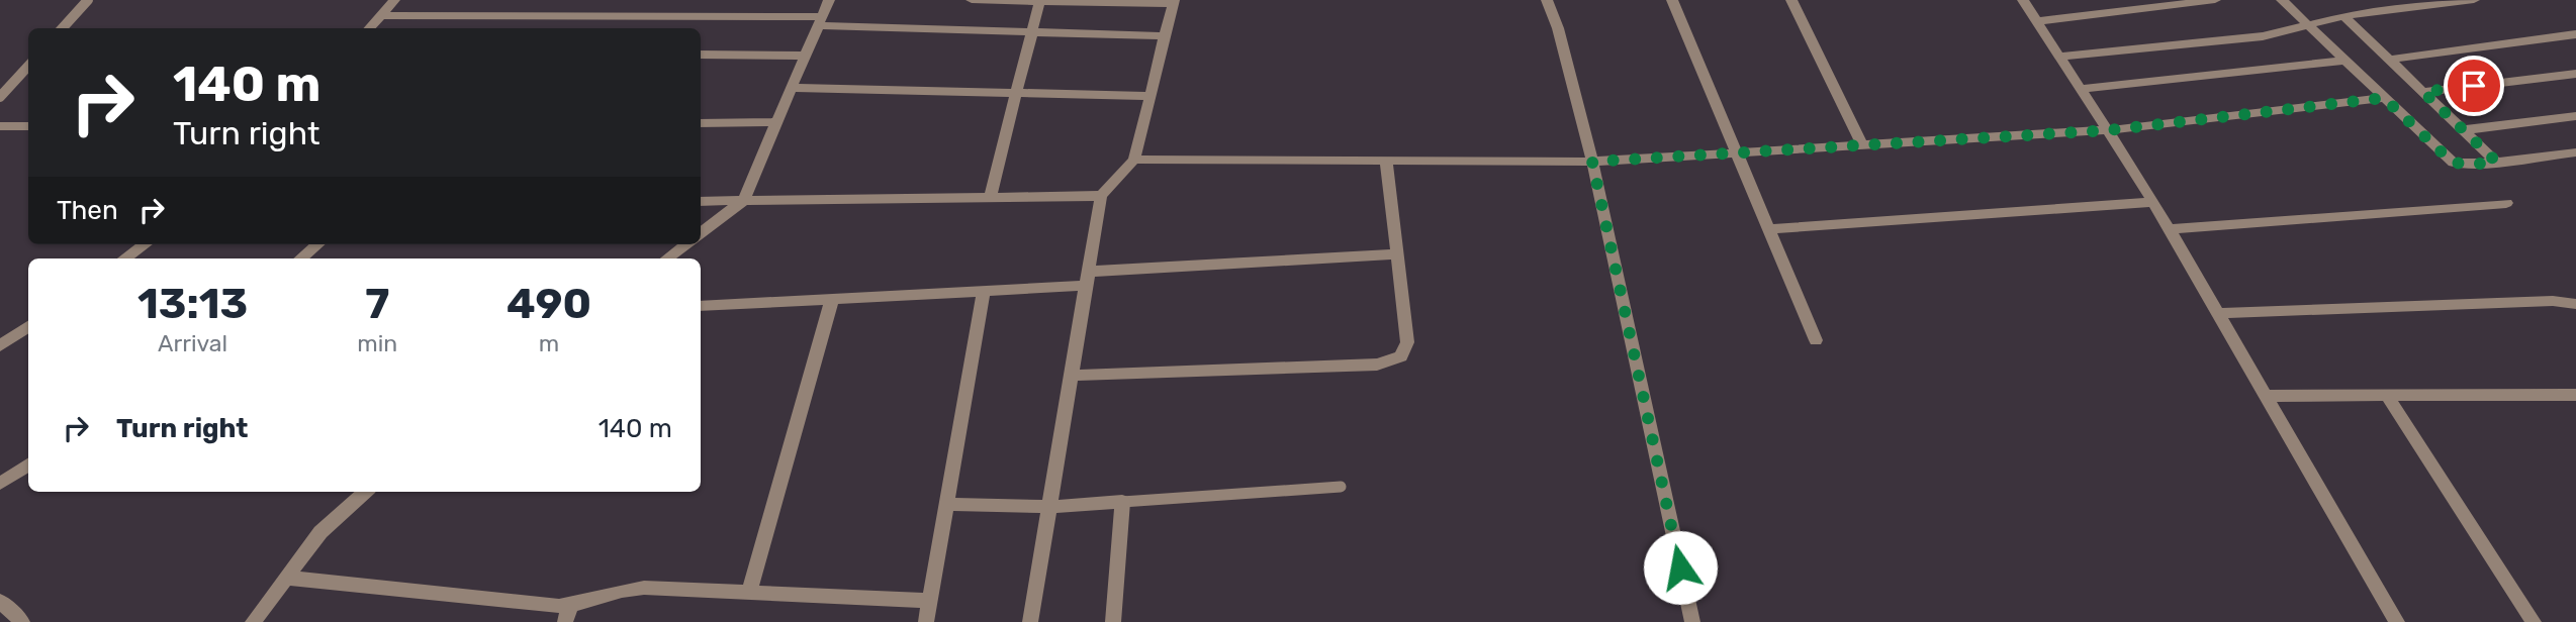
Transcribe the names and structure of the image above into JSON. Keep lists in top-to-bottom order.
{
  "page": {
    "turn": ["140 m", "Turn right"],
    "then": "Then",
    "eta": [
      "13:13",
      "Arrival",
      "7",
      "min",
      "490",
      "m"
    ],
    "list": [
      {
        "name": "Turn right",
        "value": "140 m"
      }
    ]
  }
}
